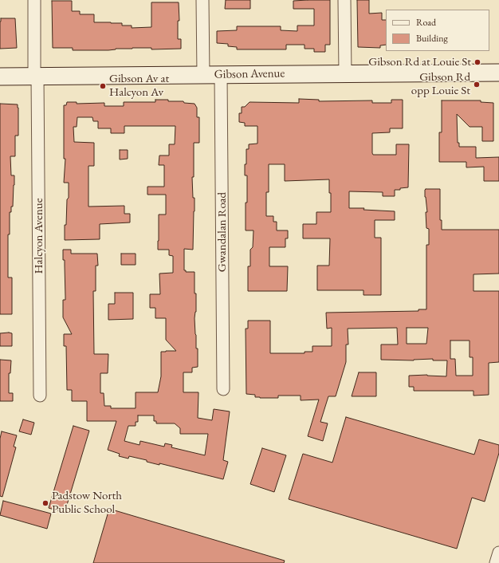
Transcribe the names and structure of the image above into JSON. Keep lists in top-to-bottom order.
{
  "streets": {
    "main road": ["Gibson Avenue"],
    "street": ["Gwandalan Road", "Halcyon Avenue"]
  },
  "crossings": [
    ["Gibson Avenue", "Gwandalan Road"],
    ["Gibson Avenue", "Halcyon Avenue"]
  ],
  "places": [
    "Gibson Rd at Louie St",
    "Gibson Rd opp Louie St",
    "Gibson Av at Halcyon Av",
    "Padstow North Public School"
  ],
  "legend": ["Road", "Building"]
}
